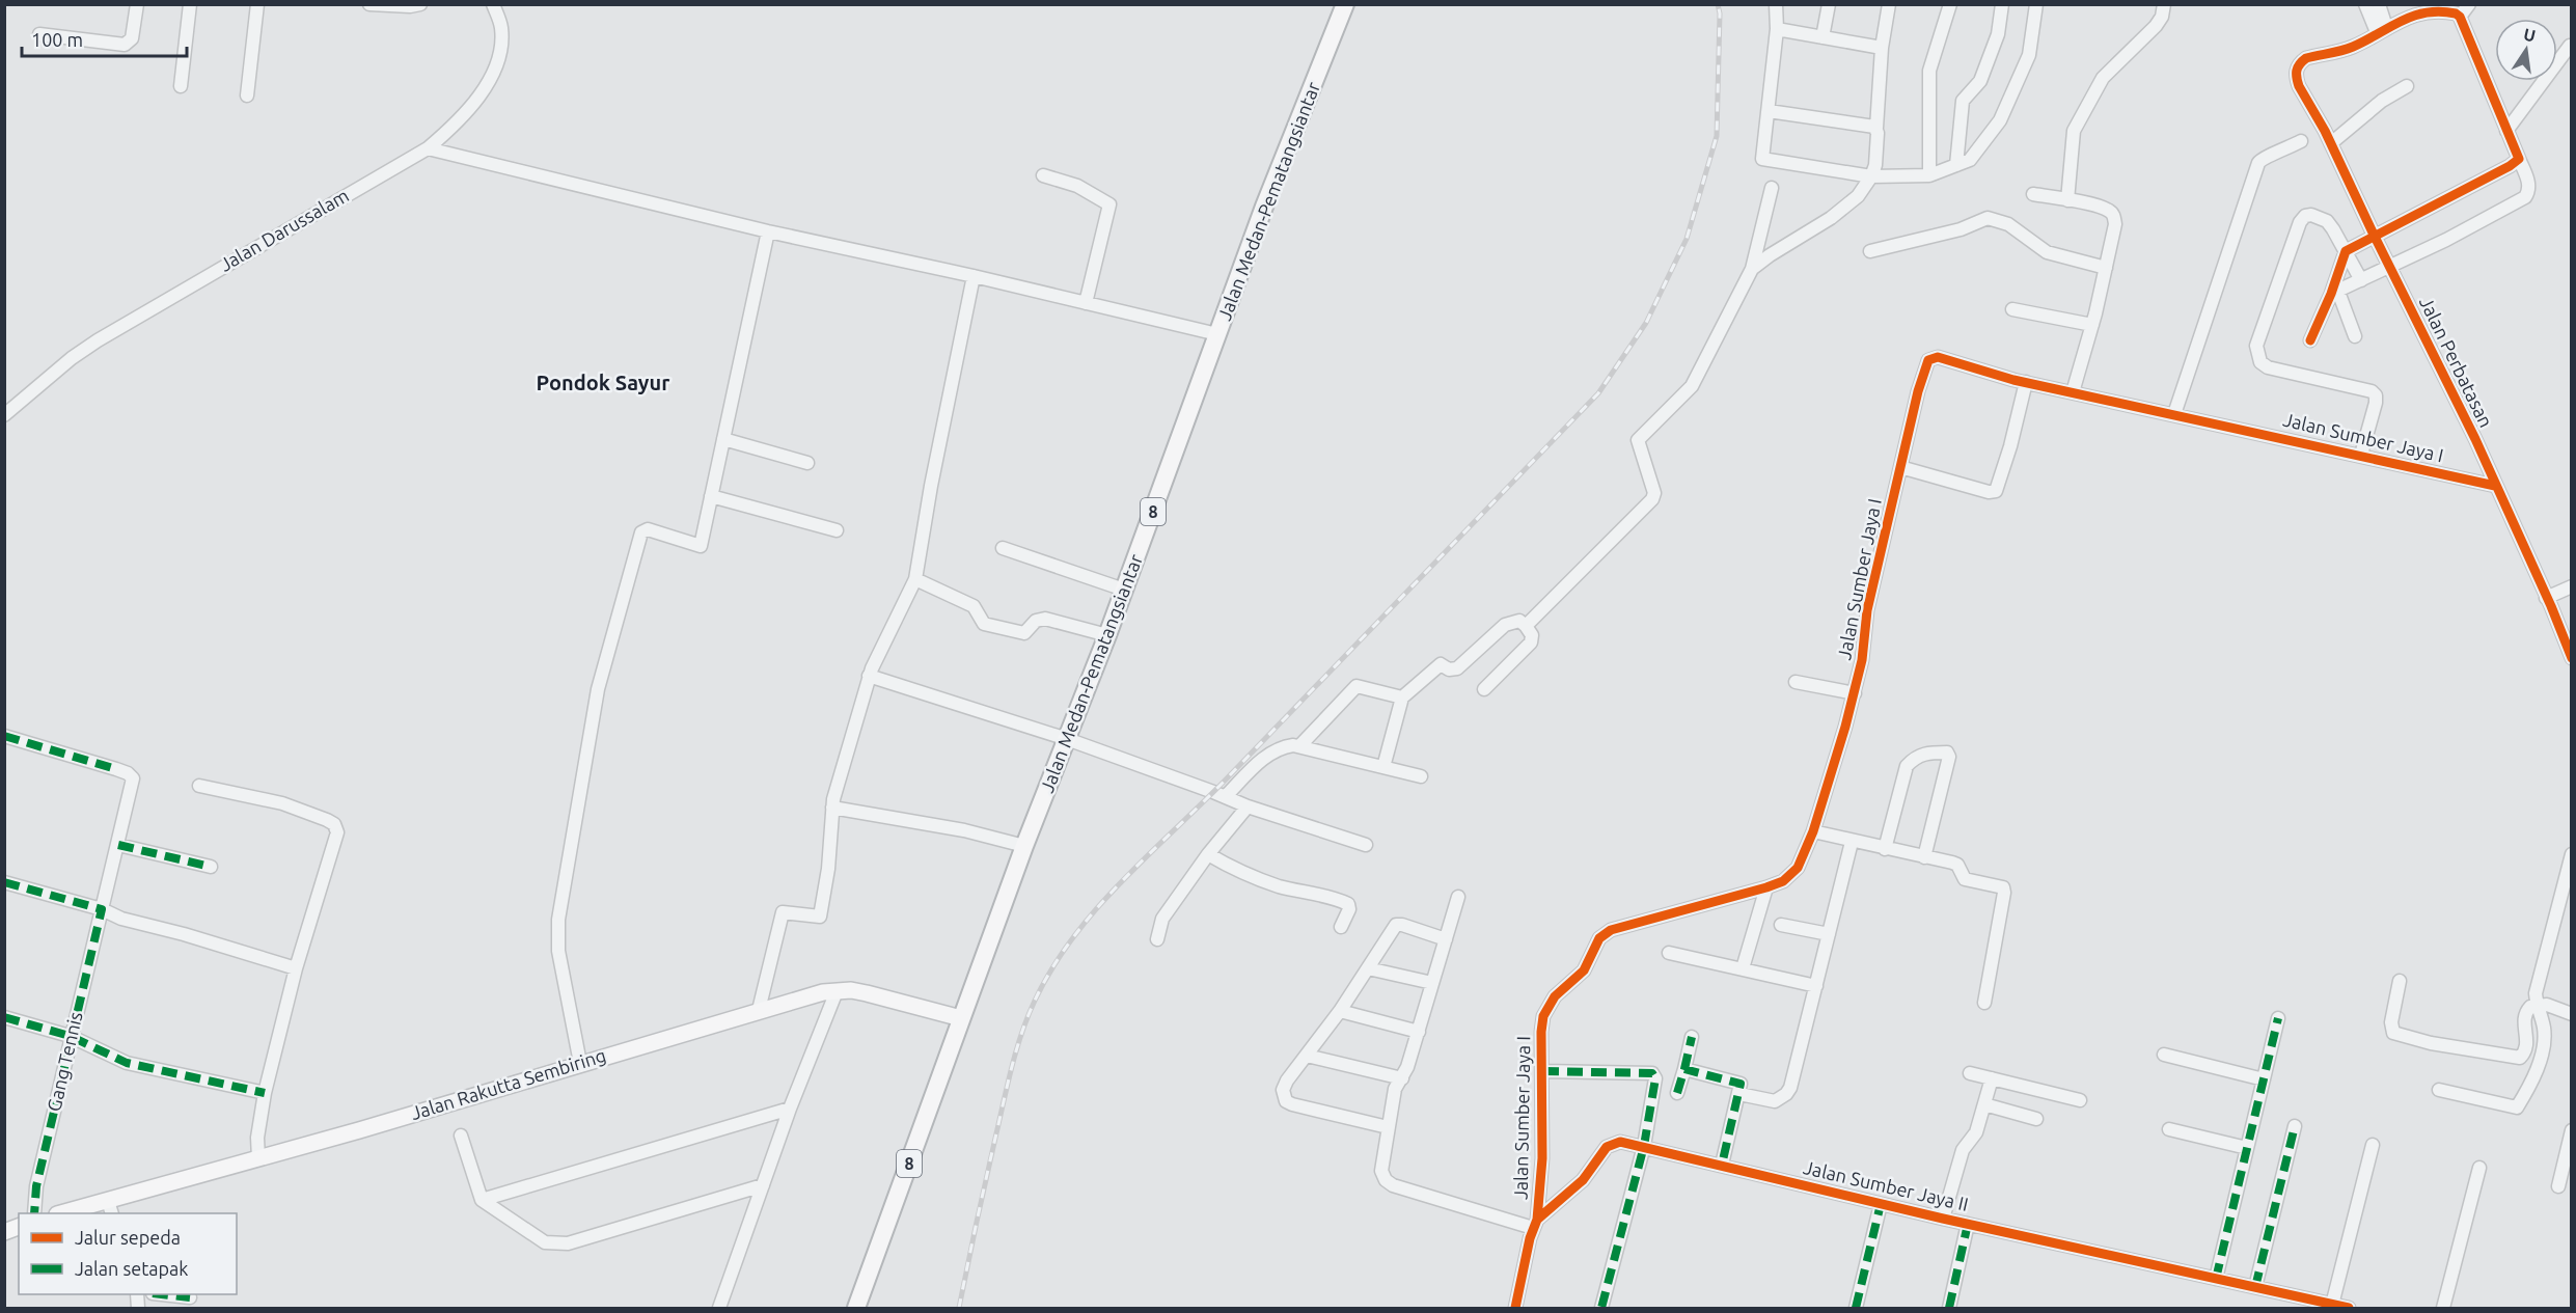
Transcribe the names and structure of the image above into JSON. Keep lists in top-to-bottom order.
{
  "streets": {
    "highway": ["Jalan Medan-Pematangsiantar", "8"],
    "main road": ["Jalan Rakutta Sembiring"],
    "street": [
      "Jalan Darussalam",
      "Jalan Perbatasan",
      "Jalan Sumber Jaya I",
      "Gang Tennis",
      "Jalan Sumber Jaya II"
    ]
  },
  "crossings": [
    ["Jalan Medan-Pematangsiantar", "Jalan Rakutta Sembiring"],
    ["Jalan Perbatasan", "Jalan Sumber Jaya I"],
    ["Jalan Sumber Jaya I", "Jalan Sumber Jaya II"]
  ],
  "districts": ["Pondok Sayur"],
  "legend": ["Jalur sepeda", "Jalan setapak"],
  "scale_bar": "100 m",
  "north": "top"
}
